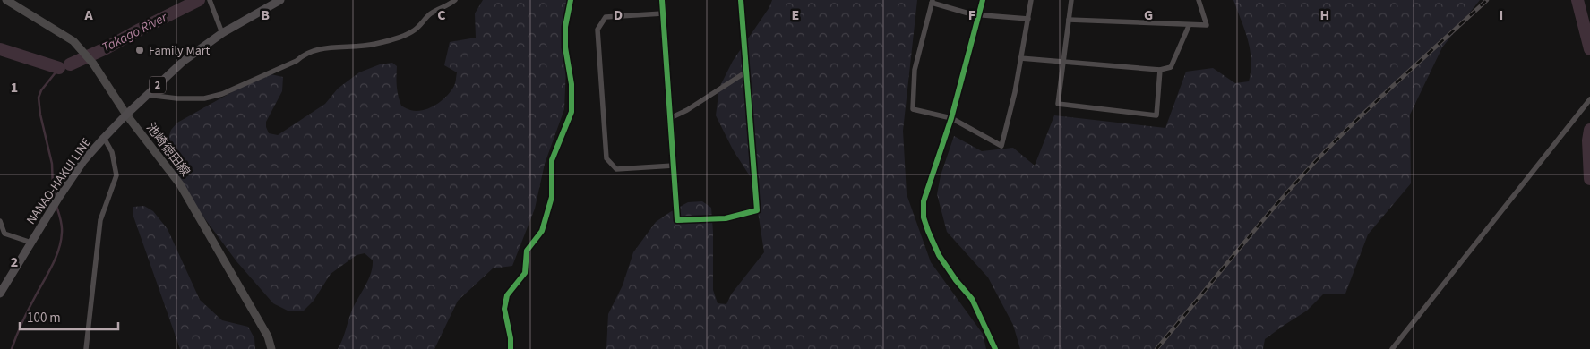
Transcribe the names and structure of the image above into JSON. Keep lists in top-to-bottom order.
{
  "streets": {
    "main road": ["2", "池崎徳田線", "NANAO-HAKUI LINE"]
  },
  "crossings": [
    ["池崎徳田線", "NANAO-HAKUI LINE"]
  ],
  "water": ["Takago River"],
  "places": ["Family Mart"],
  "scale_bar": "100 m",
  "grid": {
    "columns": [
      "A",
      "B",
      "C",
      "D",
      "E",
      "F",
      "G",
      "H",
      "I"
    ],
    "rows": ["1", "2"]
  }
}
